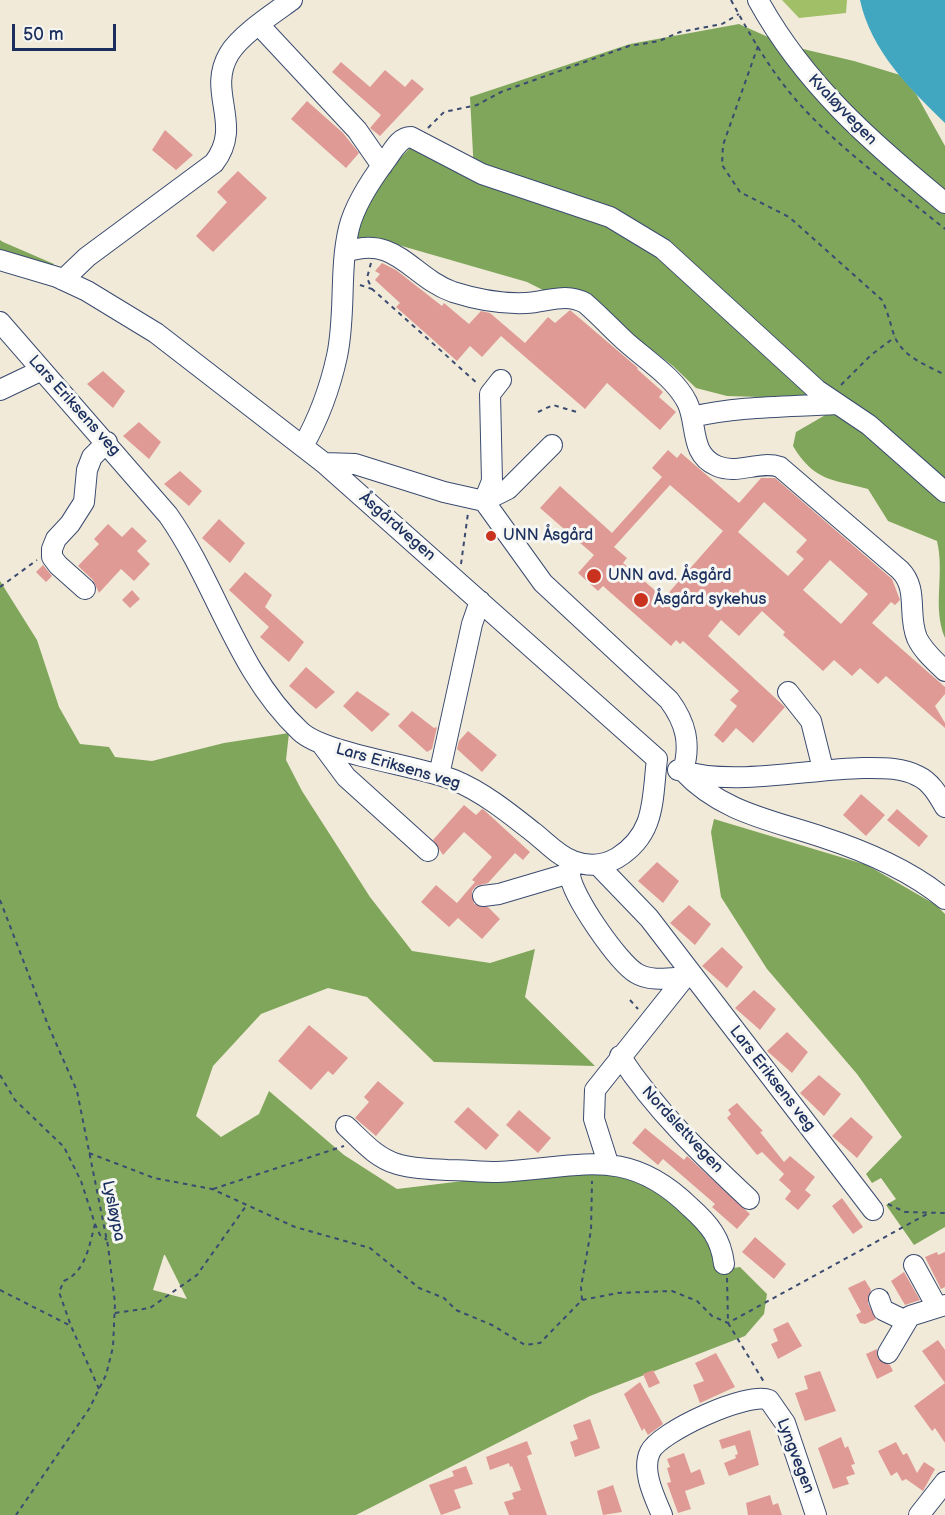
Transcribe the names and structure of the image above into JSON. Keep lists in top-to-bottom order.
{
  "streets": {
    "street": [
      "Kvaløyvegen",
      "Lars Eriksens veg",
      "Åsgårdvegen",
      "Nordslettvegen",
      "Lyngvegen"
    ],
    "path": ["Lysløypa"]
  },
  "places": ["UNN Åsgård", "UNN avd. Åsgård", "Åsgård sykehus"],
  "scale_bar": "50 m"
}
